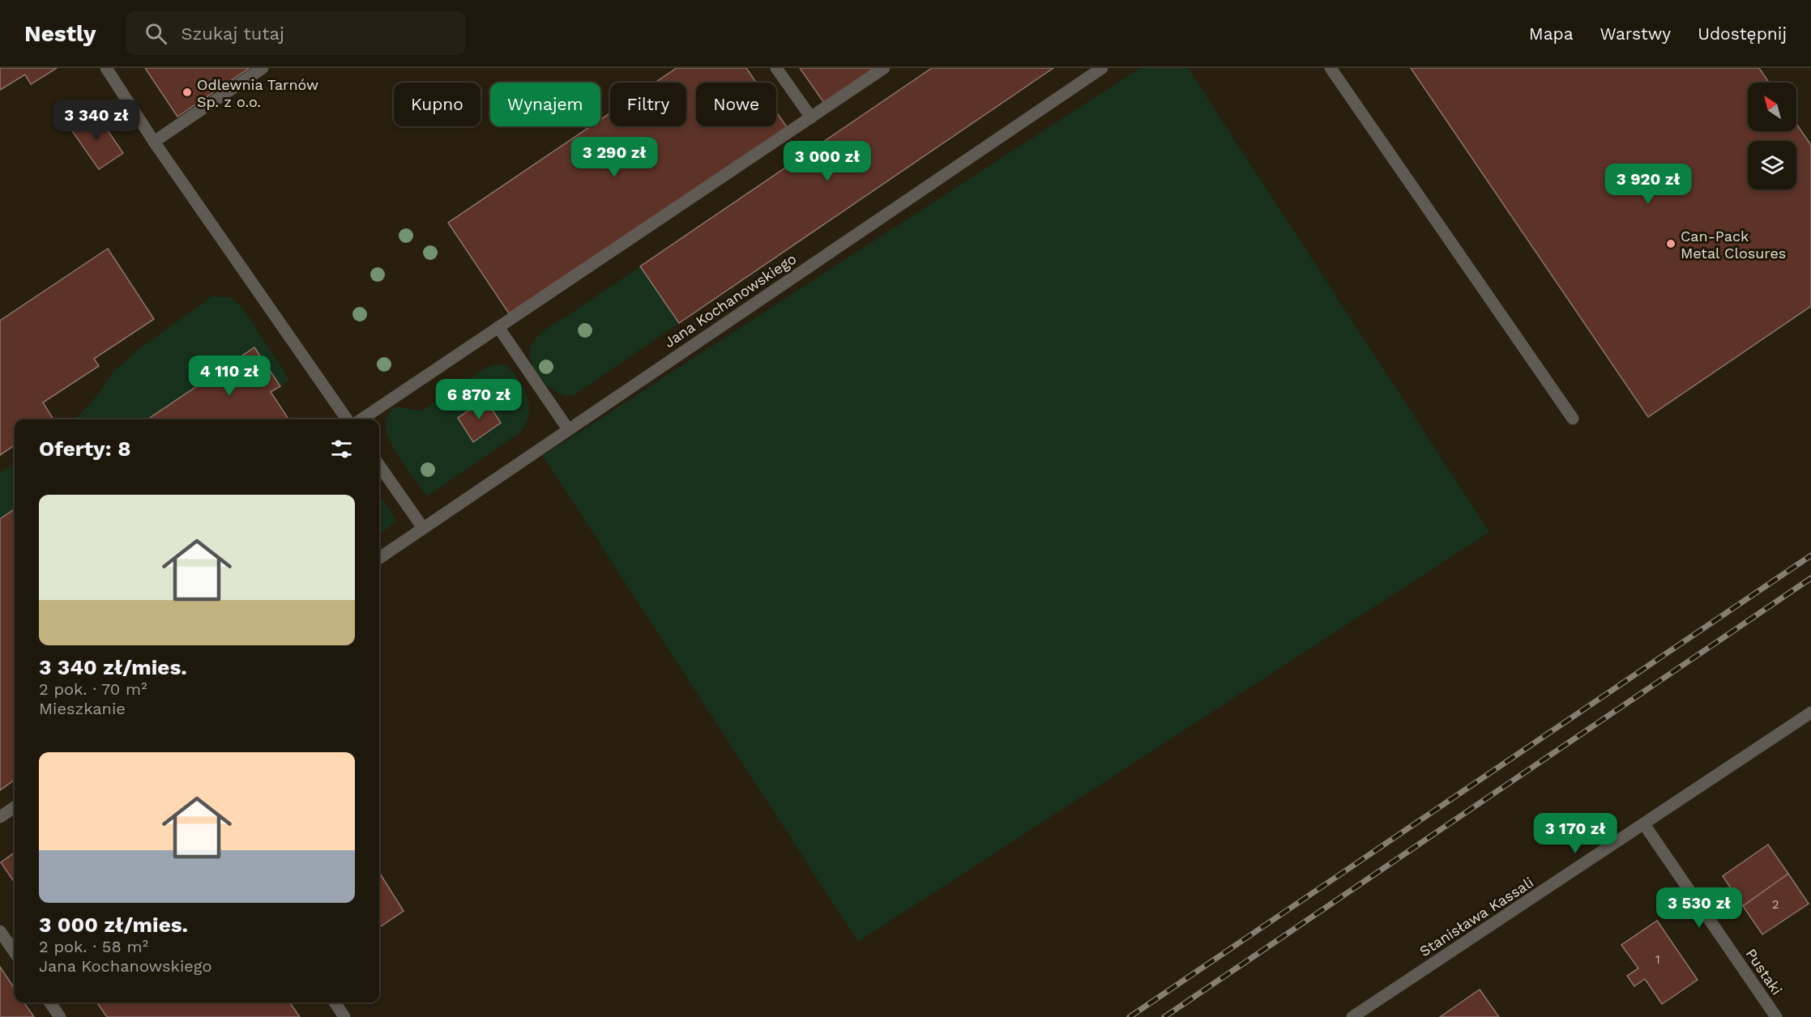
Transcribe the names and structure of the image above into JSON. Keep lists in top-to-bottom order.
{
  "streets": {
    "street": ["Jana Kochanowskiego", "Stanisława Kassali", "Pustaki"]
  },
  "crossings": [
    ["Stanisława Kassali", "Pustaki"]
  ],
  "places": ["Odlewnia Tarnów Sp. z o.o.", "Can-Pack Metal Closures"],
  "house_numbers": ["2", "1"],
  "north": "top left",
  "page": {
    "header": "Nestly",
    "search": "Szukaj tutaj",
    "nav": ["Mapa", "Warstwy", "Udostępnij"],
    "chip": [
      "Kupno",
      "Wynajem",
      "Filtry",
      "Nowe"
    ],
    "price": [
      "3 340 zł",
      "3 290 zł",
      "3 000 zł",
      "3 920 zł",
      "4 110 zł",
      "6 870 zł",
      "3 170 zł",
      "3 530 zł"
    ],
    "heading": "Oferty: 8",
    "list": [
      {
        "name": "3 340 zł/mies.",
        "note": "2 pok. · 70 m² · Mieszkanie"
      },
      {
        "name": "3 000 zł/mies.",
        "note": "2 pok. · 58 m² · Jana Kochanowskiego"
      }
    ]
  }
}
